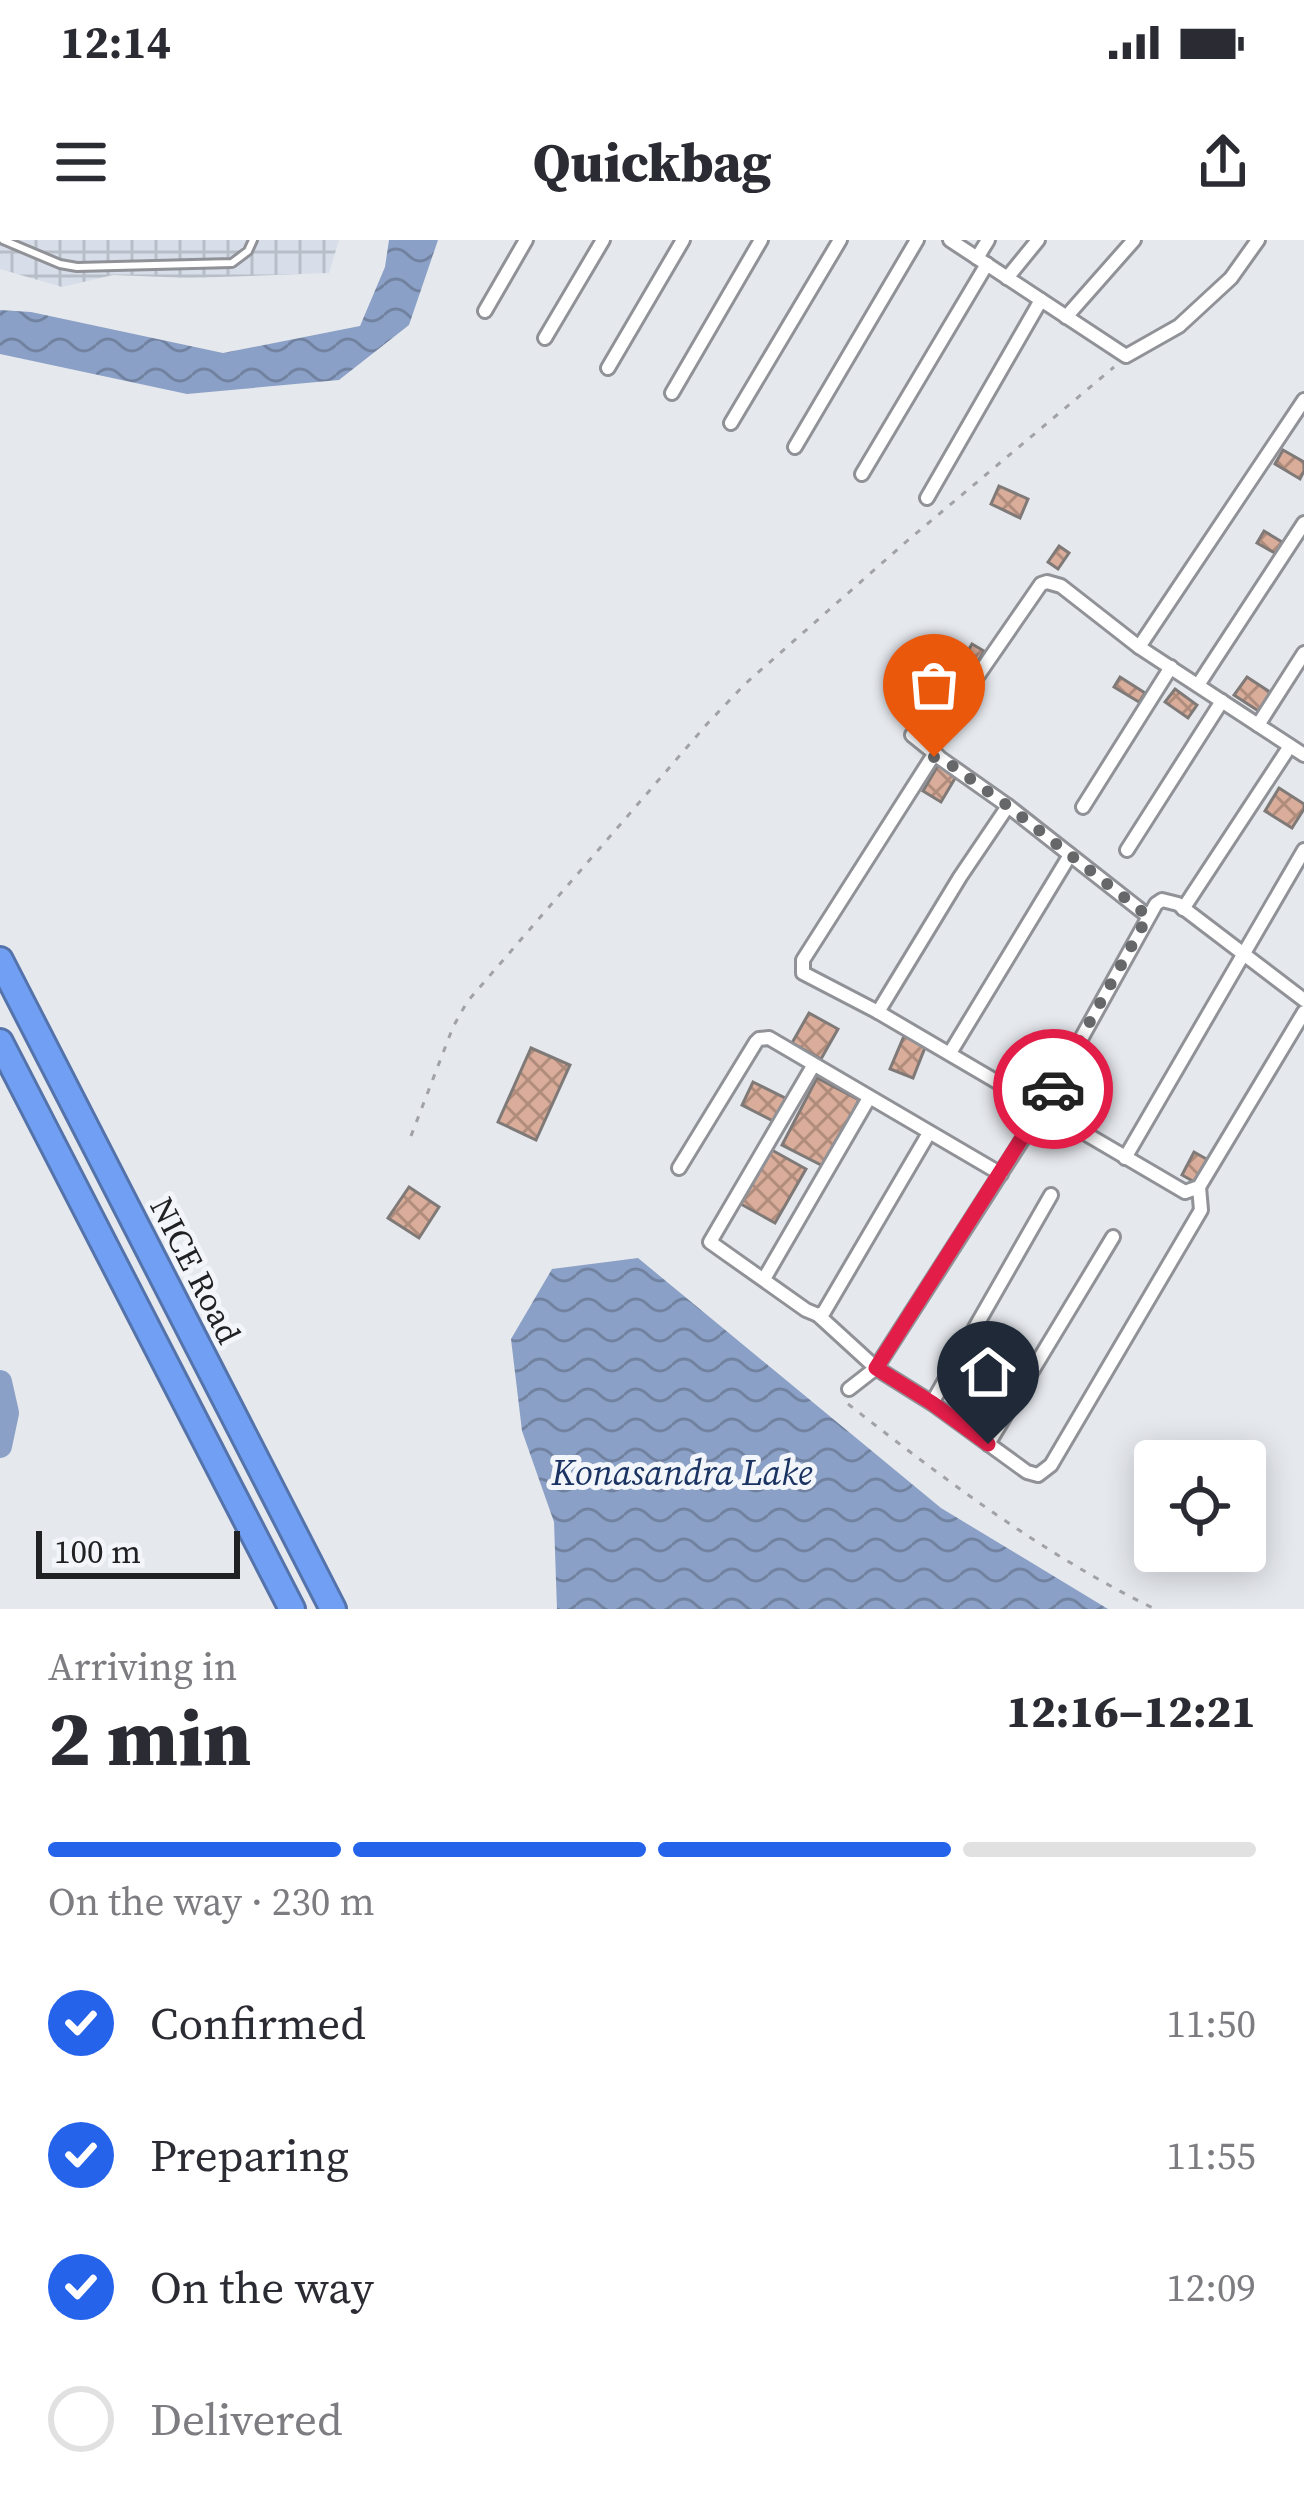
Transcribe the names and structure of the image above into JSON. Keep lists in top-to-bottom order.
{
  "streets": {
    "highway": ["NICE Road"]
  },
  "water": ["Konasandra Lake"],
  "scale_bar": "100 m",
  "page": {
    "status": "12:14",
    "header": "Quickbag",
    "scale": "100 m",
    "heading": ["2 min", "Arriving in", "12:16–12:21"],
    "bar": "On the way · 230 m",
    "list": [
      ["Confirmed", "11:50"],
      ["Preparing", "11:55"],
      ["On the way", "12:09"],
      "Delivered"
    ]
  }
}
